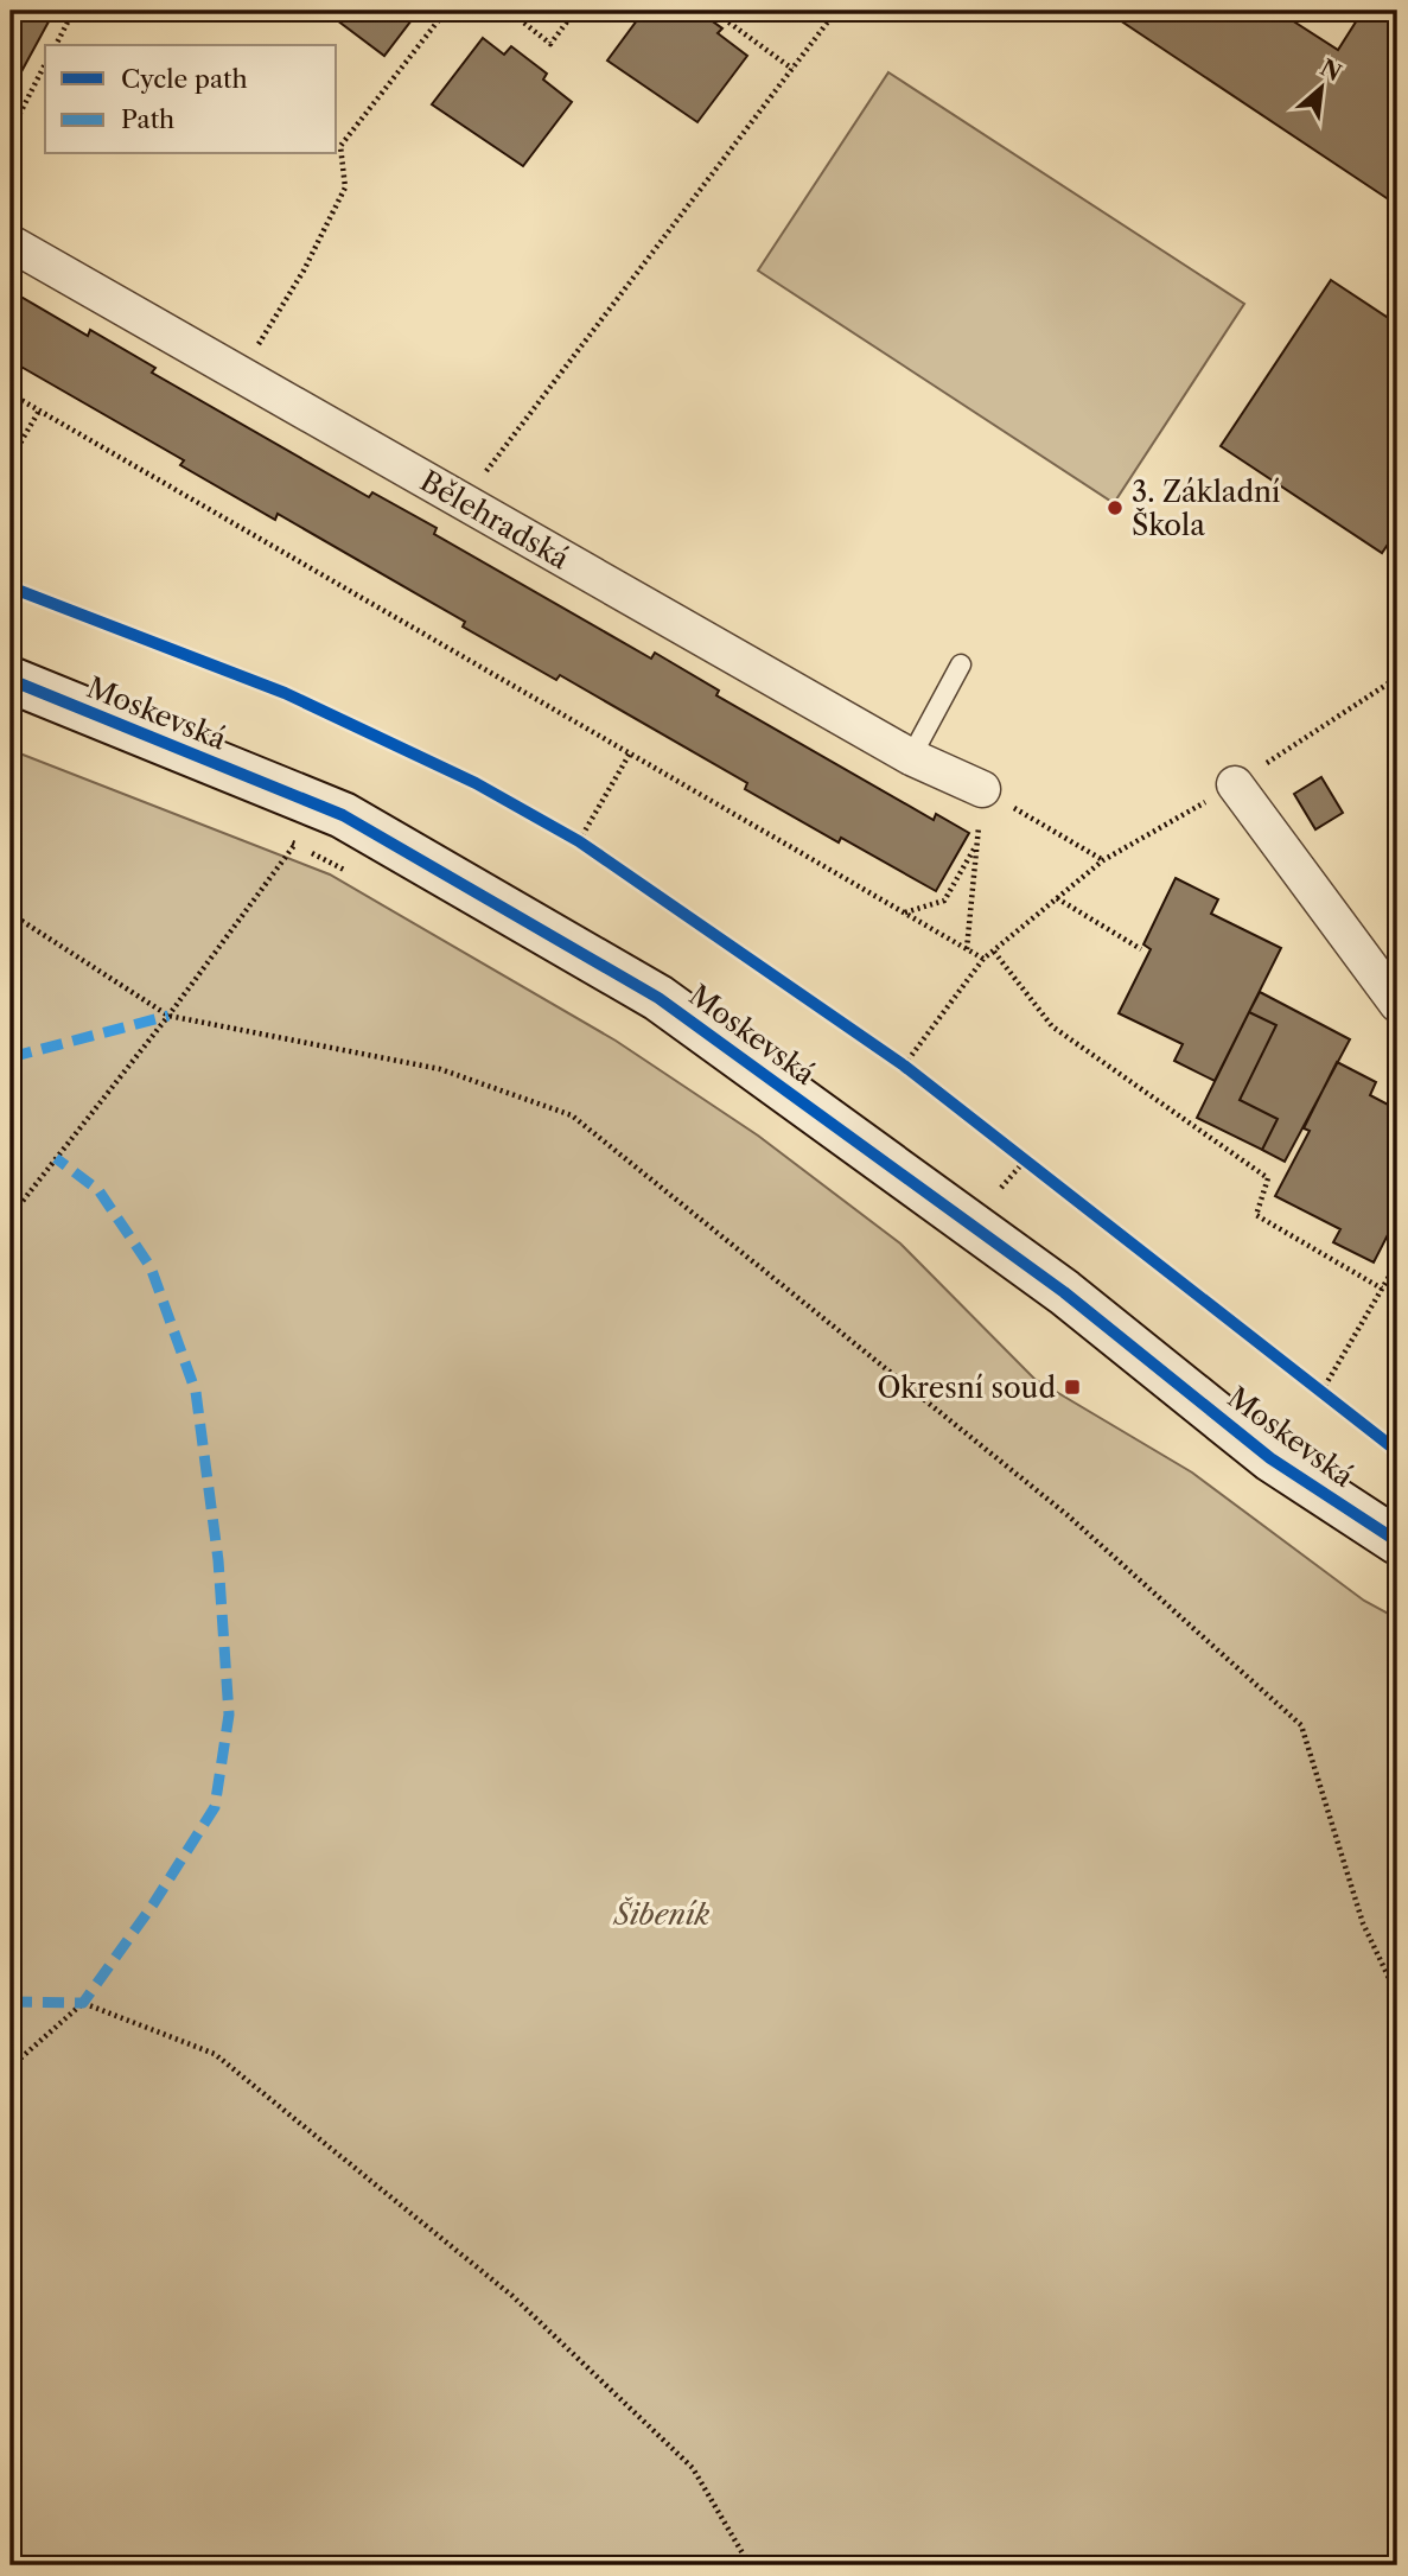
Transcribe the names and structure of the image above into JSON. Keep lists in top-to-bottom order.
{
  "streets": {
    "street": ["Bělehradská", "Moskevská"]
  },
  "parks": ["Šibeník"],
  "places": {
    "other": ["3. Základní Škola"],
    "transit": ["Okresní soud"]
  },
  "legend": ["Cycle path", "Path"],
  "north": "top right"
}
